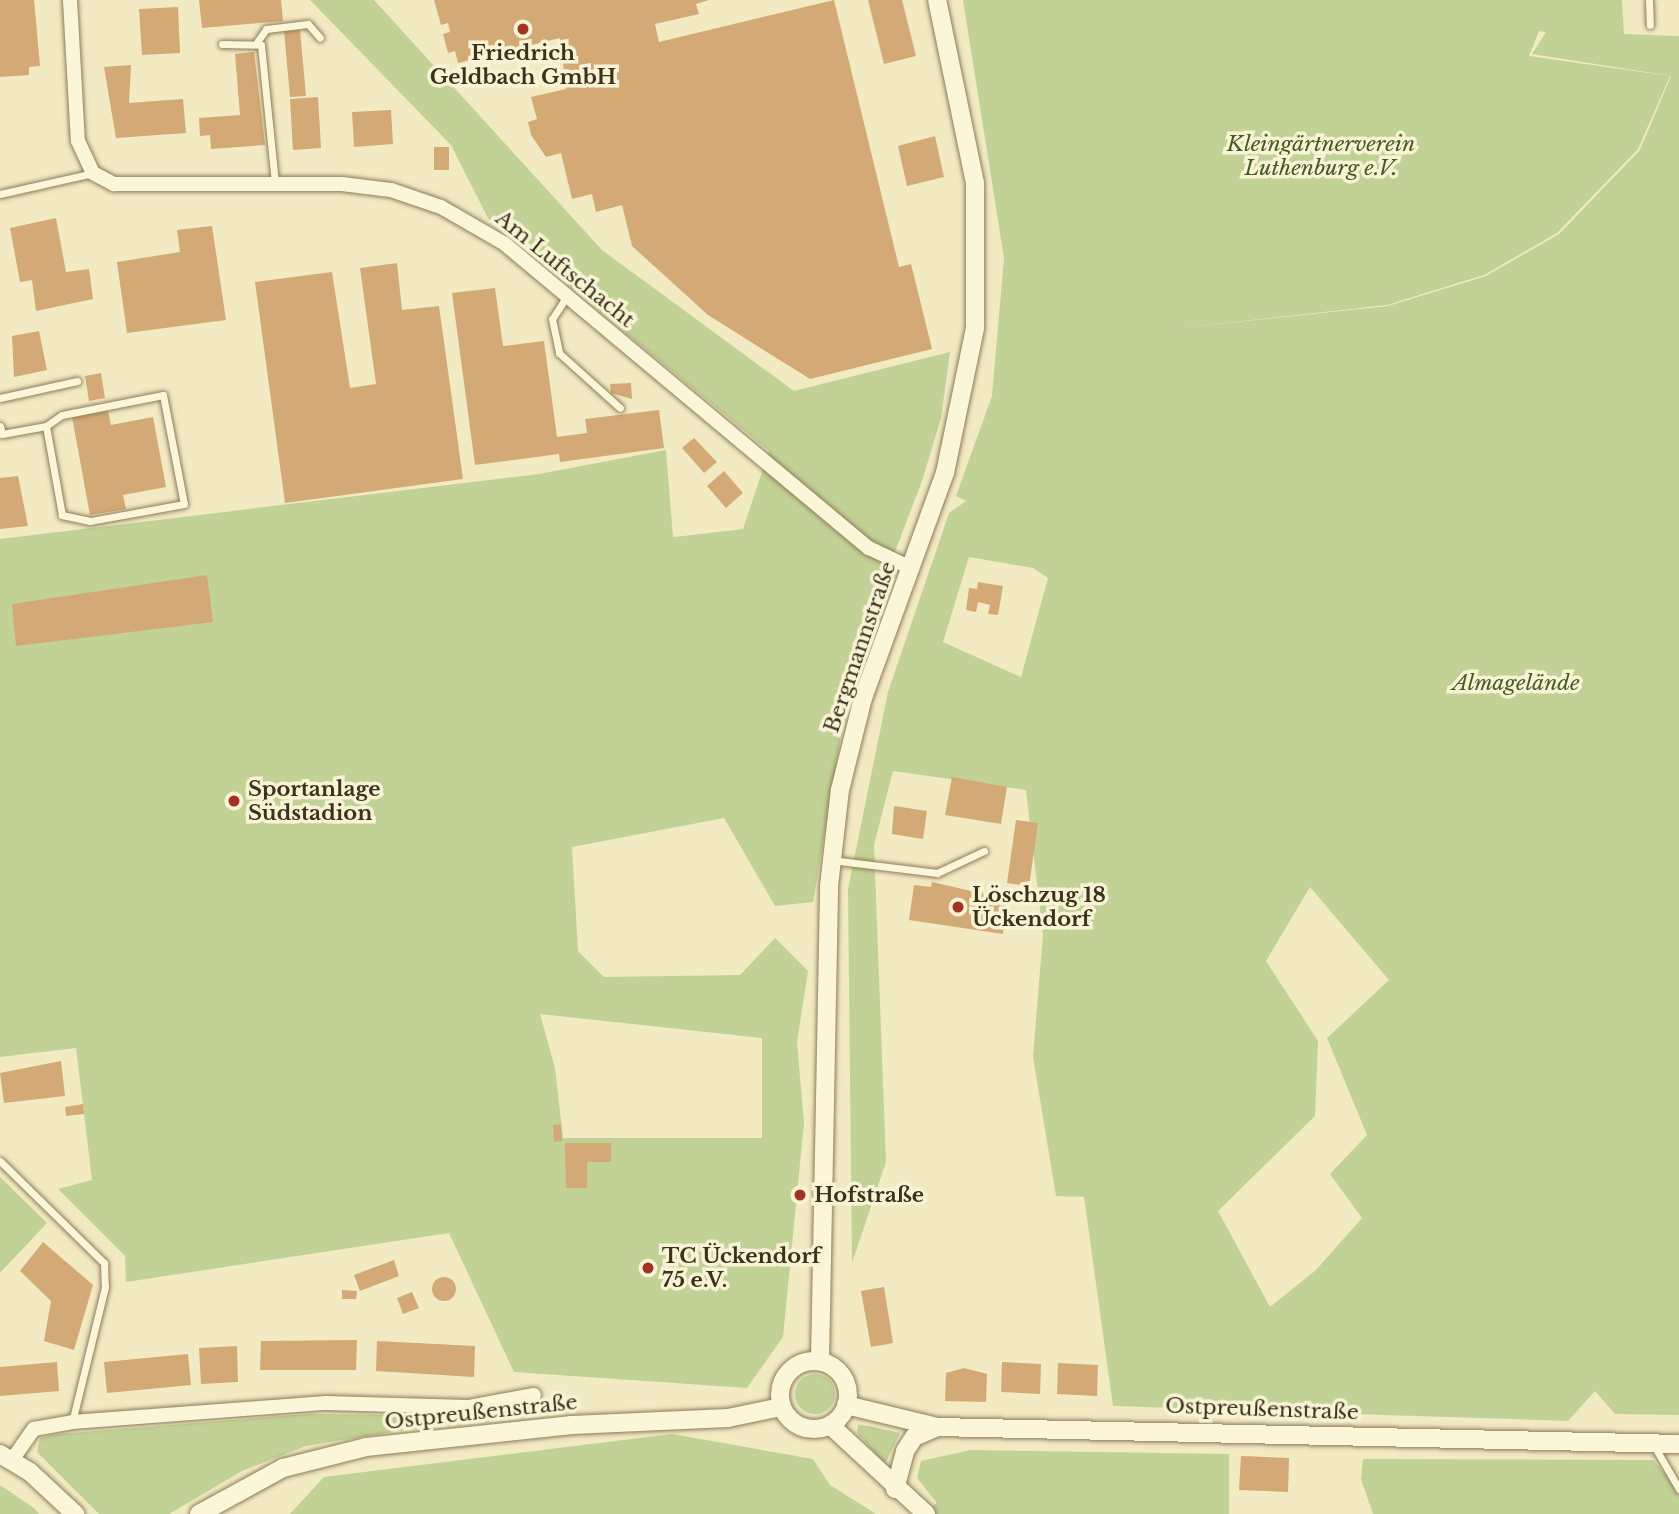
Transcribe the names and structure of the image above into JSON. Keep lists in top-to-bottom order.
{
  "streets": {
    "street": ["Am Luftschacht", "Bergmannstraße", "Ostpreußenstraße"]
  },
  "crossings": [
    ["Am Luftschacht", "Bergmannstraße"],
    ["Bergmannstraße", "Ostpreußenstraße"]
  ],
  "parks": ["Kleingärtnerverein Luthenburg e.V.", "Almagelände"],
  "places": [
    "Friedrich Geldbach GmbH",
    "Sportanlage Südstadion",
    "Löschzug 18 Ückendorf",
    "Hofstraße",
    "TC Ückendorf 75 e.V."
  ]
}
